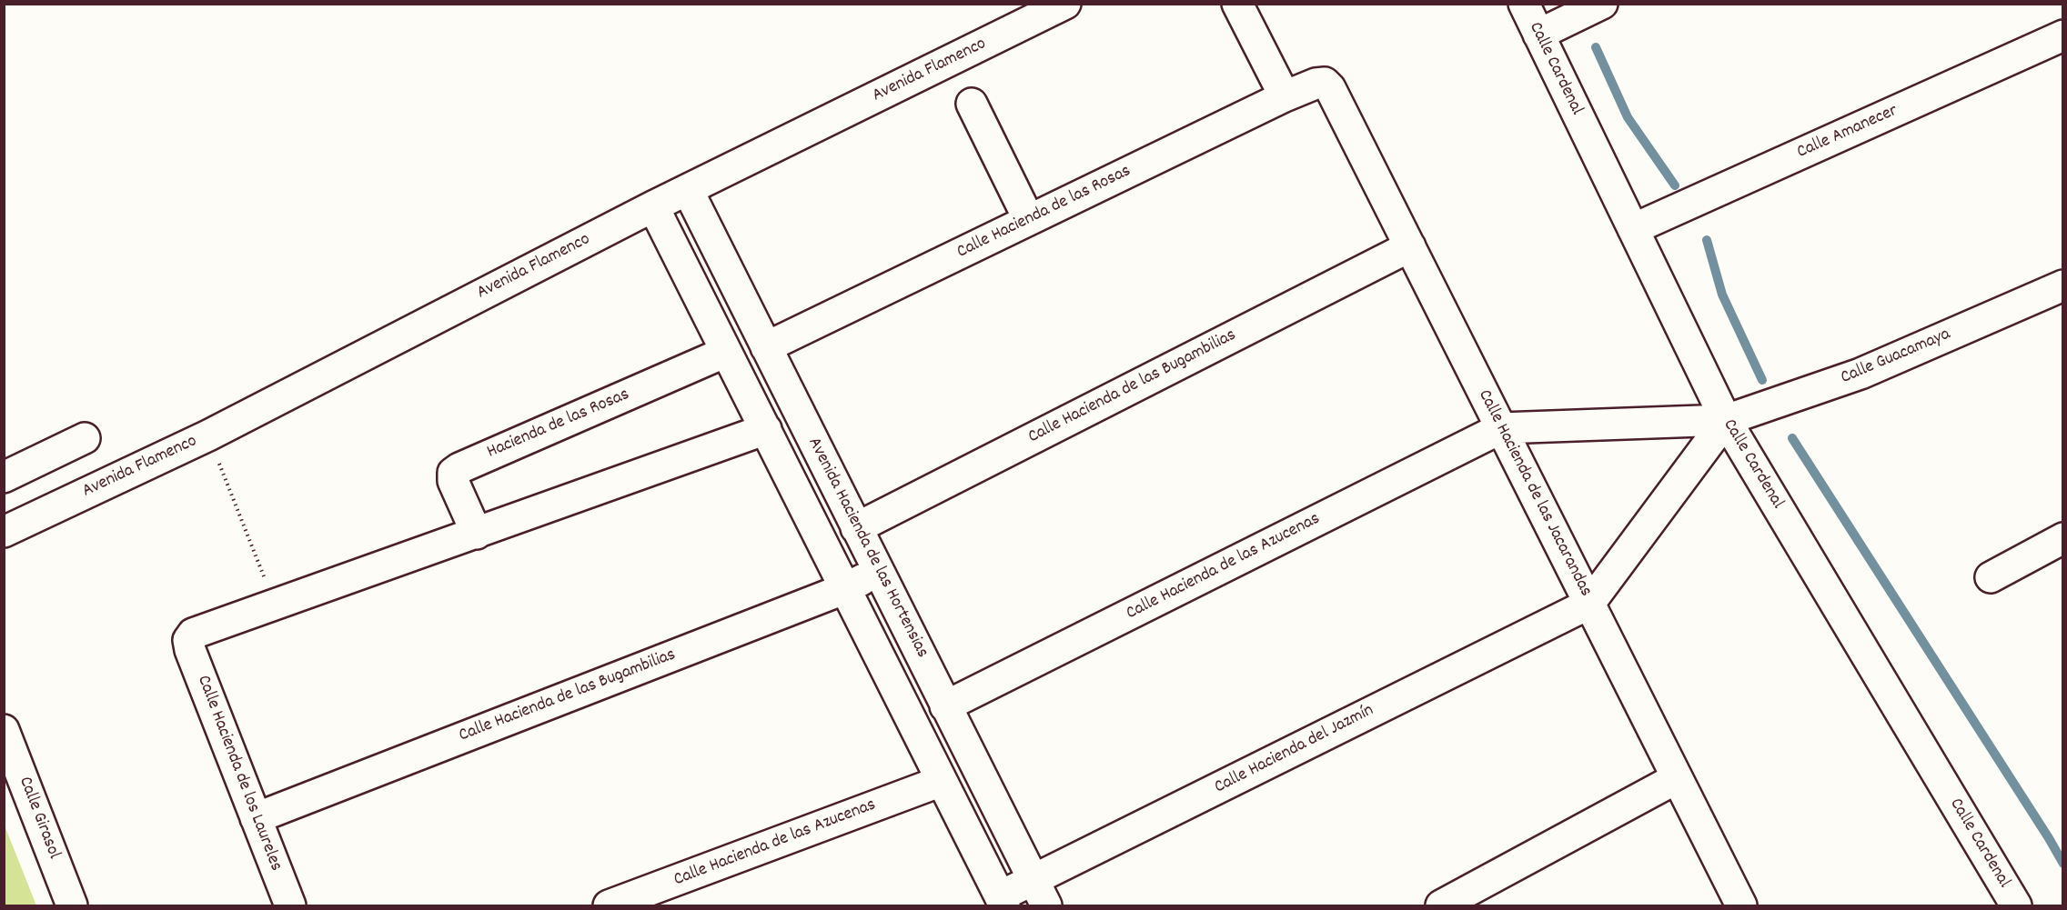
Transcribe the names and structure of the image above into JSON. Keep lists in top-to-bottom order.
{
  "streets": {
    "street": [
      "Calle Cardenal",
      "Avenida Flamenco",
      "Calle Amanecer",
      "Calle Hacienda de las Rosas",
      "Calle Guacamaya",
      "Calle Hacienda de las Bugambilias",
      "Hacienda de las Rosas",
      "Calle Hacienda de las Jacarandas",
      "Avenida Hacienda de las Hortensias",
      "Calle Hacienda de las Azucenas",
      "Calle Hacienda del Jazmín",
      "Calle Hacienda de los Laureles",
      "Calle Girasol"
    ]
  },
  "crossings": [
    ["Calle Cardenal", "Calle Amanecer"],
    ["Calle Cardenal", "Calle Guacamaya"],
    ["Avenida Flamenco", "Avenida Hacienda de las Hortensias"],
    ["Calle Hacienda de las Rosas", "Calle Hacienda de las Jacarandas"],
    ["Calle Hacienda de las Rosas", "Avenida Hacienda de las Hortensias"],
    ["Calle Guacamaya", "Calle Hacienda de las Jacarandas"],
    ["Calle Guacamaya", "Calle Hacienda de las Azucenas"],
    ["Calle Hacienda de las Bugambilias", "Calle Hacienda de las Jacarandas"],
    ["Calle Hacienda de las Bugambilias", "Avenida Hacienda de las Hortensias"],
    ["Calle Hacienda de las Bugambilias", "Calle Hacienda de los Laureles"],
    ["Hacienda de las Rosas", "Avenida Hacienda de las Hortensias"],
    ["Calle Hacienda de las Jacarandas", "Calle Hacienda de las Azucenas"],
    ["Calle Hacienda de las Jacarandas", "Calle Hacienda del Jazmín"],
    ["Avenida Hacienda de las Hortensias", "Calle Hacienda de las Azucenas"],
    ["Avenida Hacienda de las Hortensias", "Calle Hacienda del Jazmín"]
  ]
}
